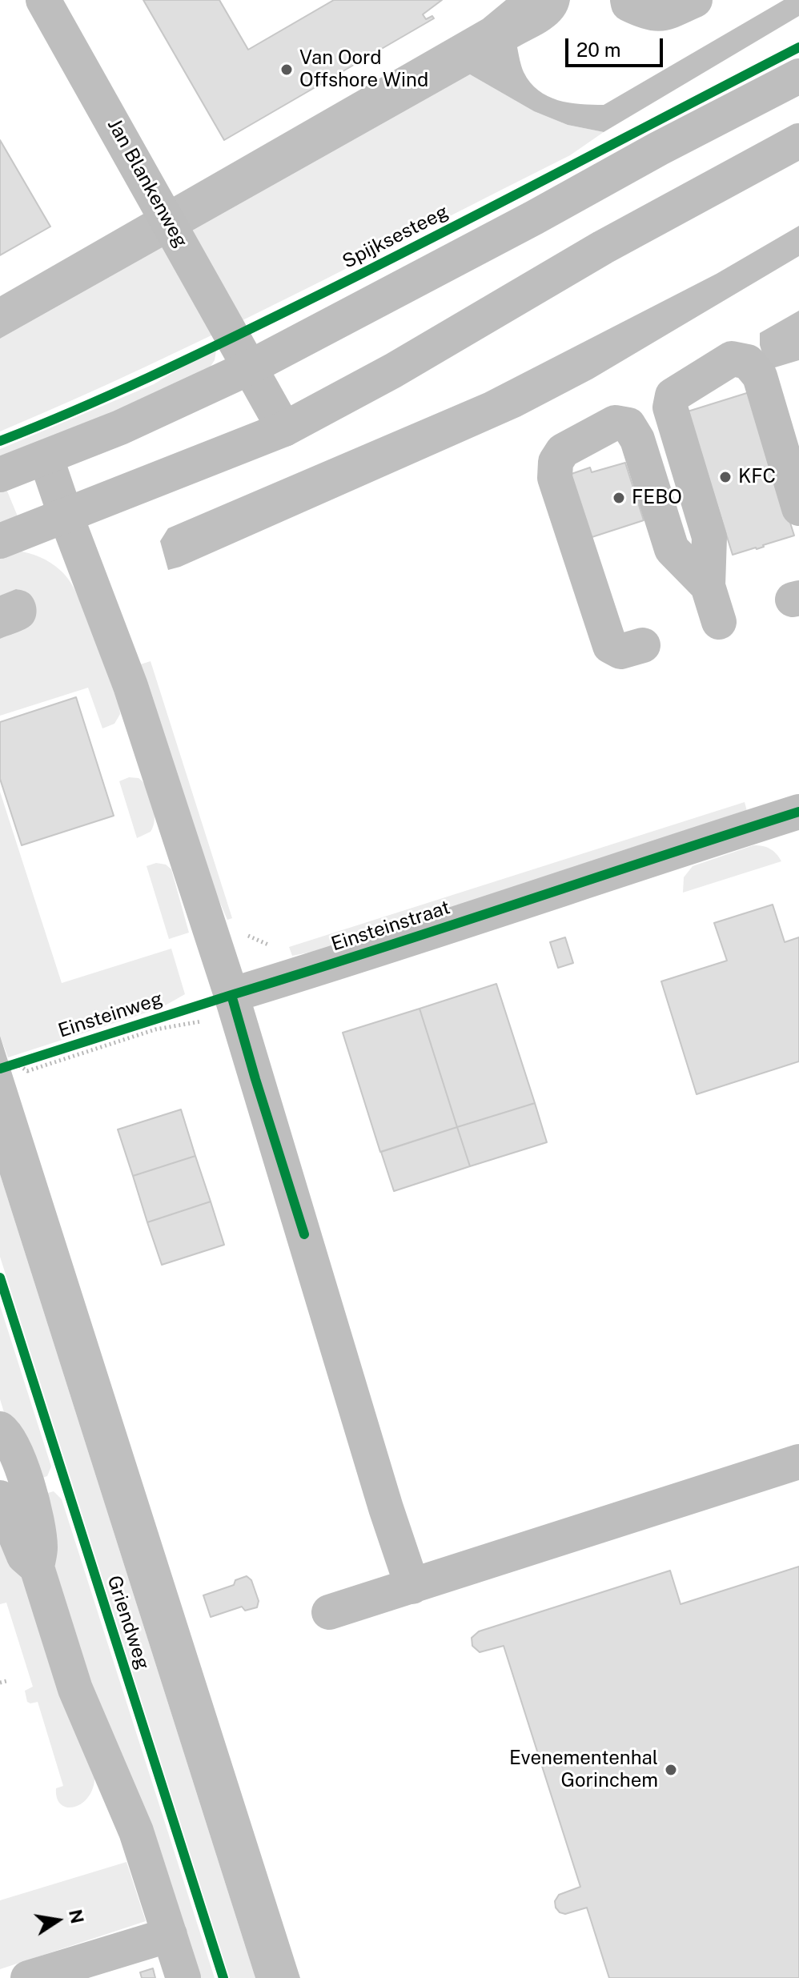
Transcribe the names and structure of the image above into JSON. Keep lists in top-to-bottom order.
{
  "streets": {
    "street": ["Jan Blankenweg", "Einsteinstraat"],
    "cycle path": ["Spijksesteeg", "Einsteinweg", "Griendweg"]
  },
  "places": [
    "Van Oord Offshore Wind",
    "KFC",
    "FEBO",
    "Evenementenhal Gorinchem"
  ],
  "scale_bar": "20 m",
  "north": "right"
}
